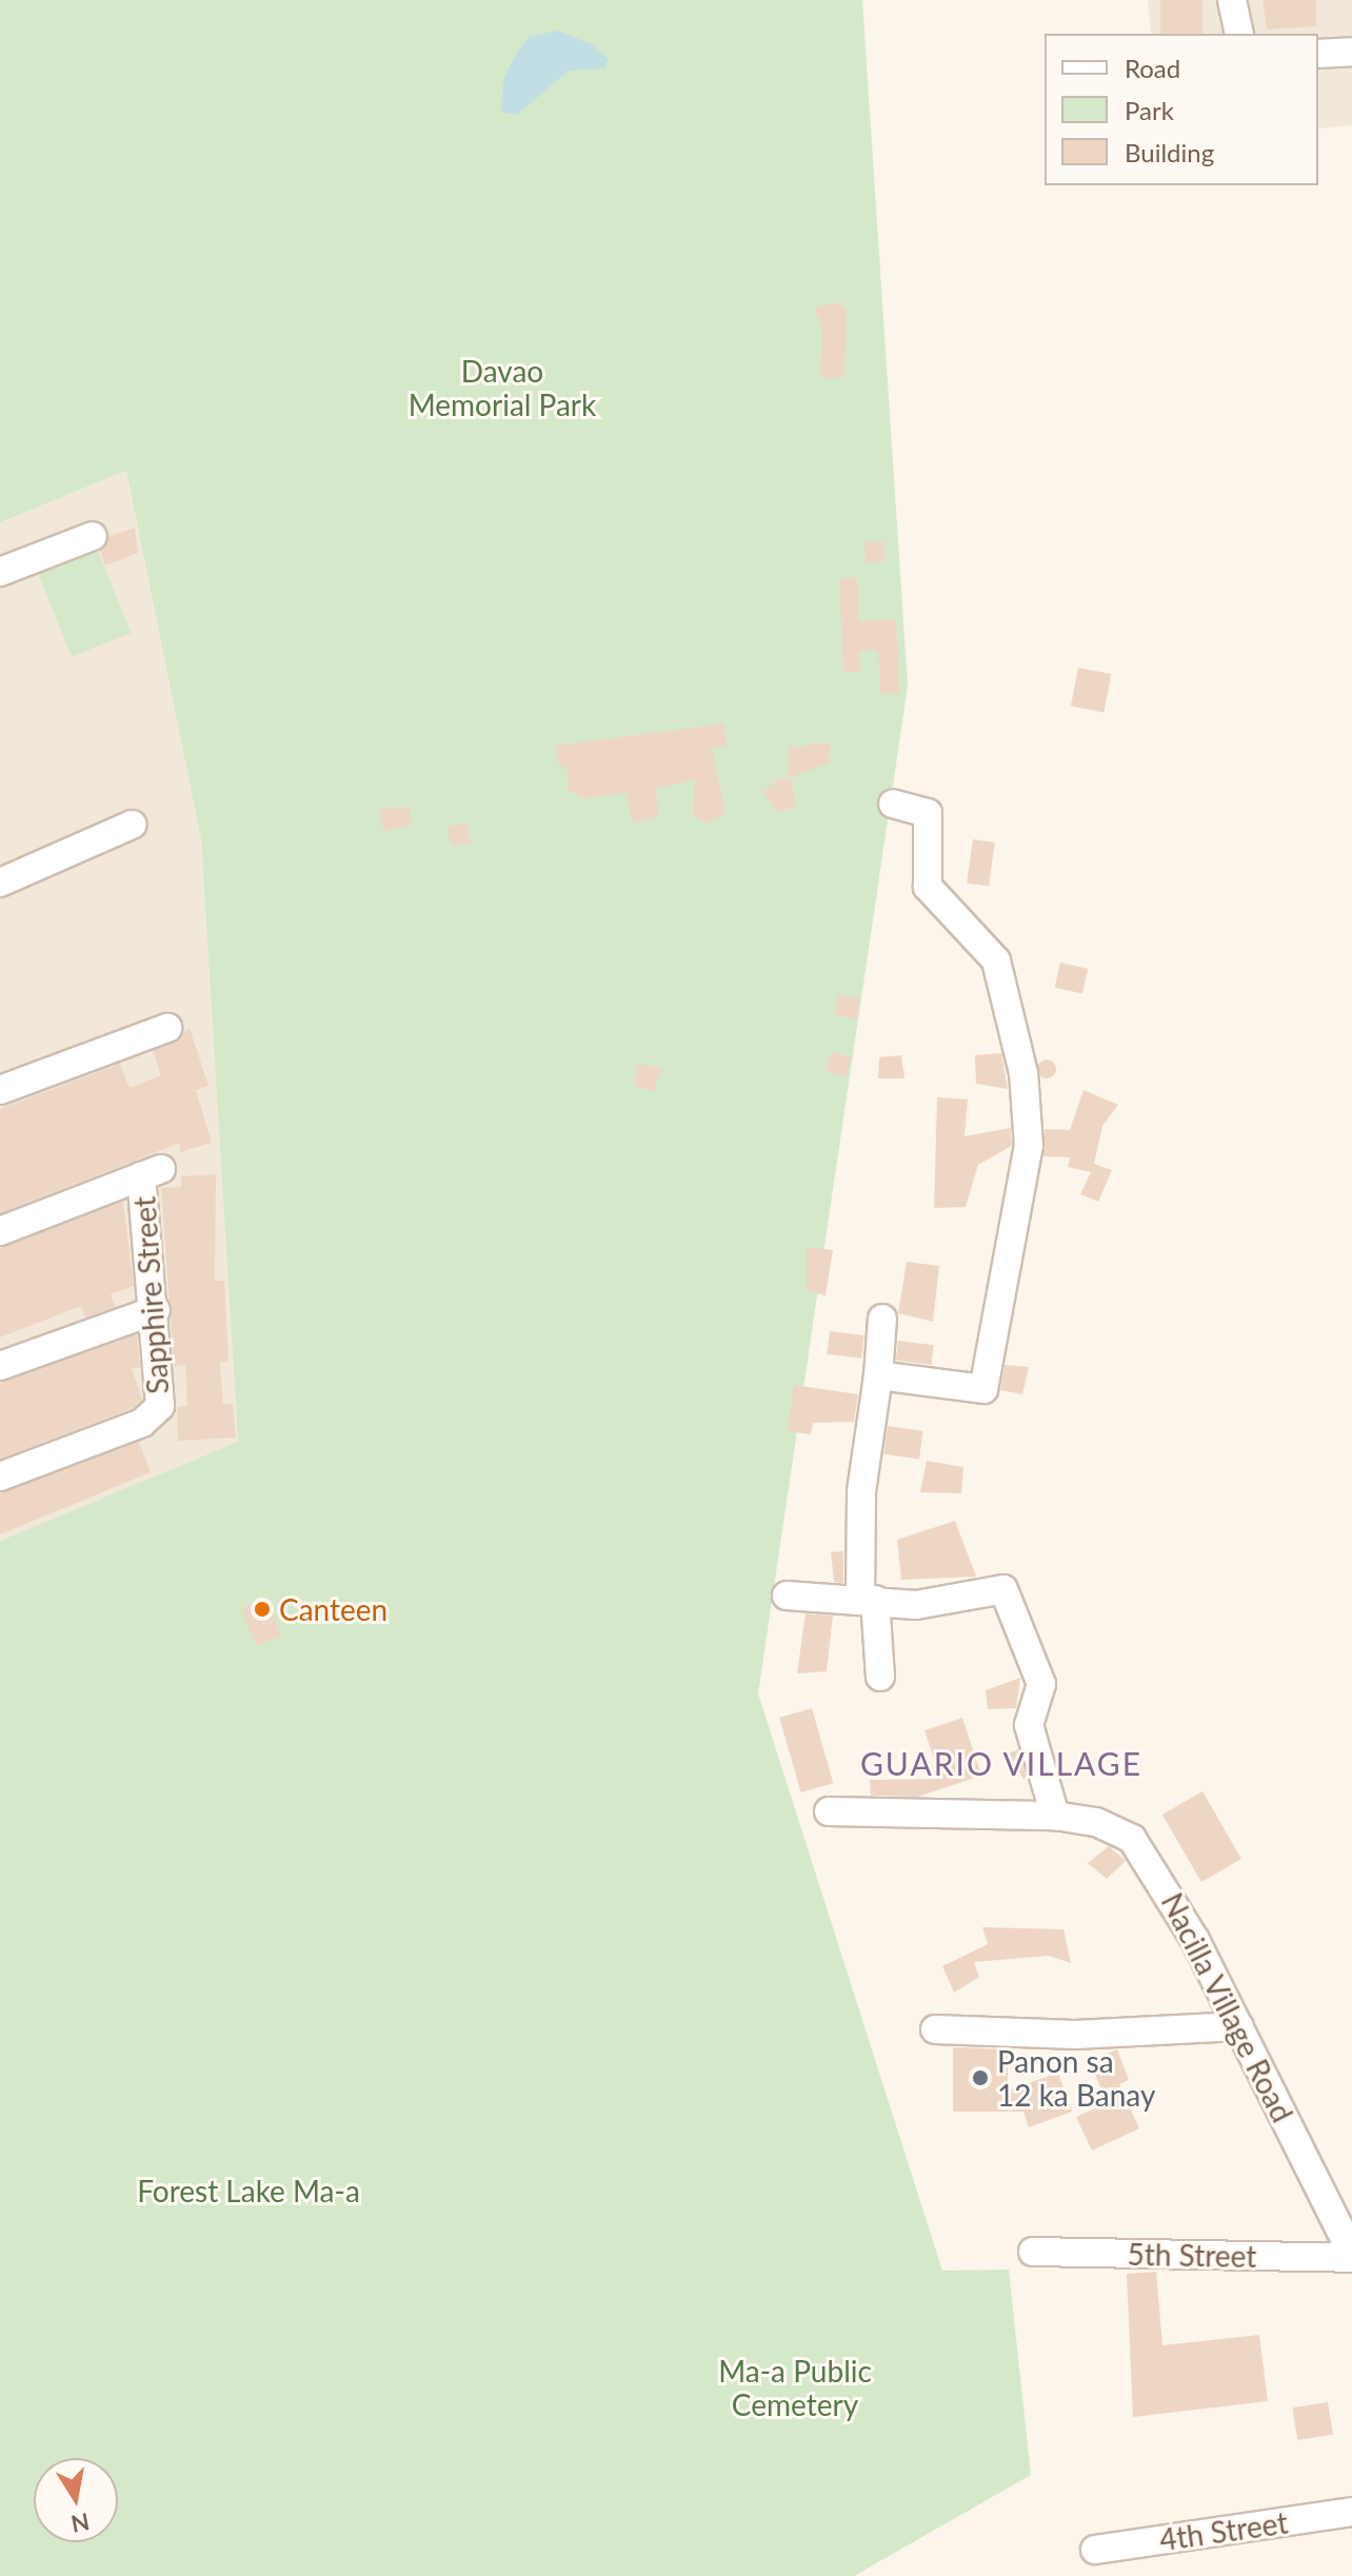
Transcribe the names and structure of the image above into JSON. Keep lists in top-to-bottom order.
{
  "streets": {
    "street": [
      "Sapphire Street",
      "Nacilla Village Road",
      "5th Street",
      "4th Street"
    ]
  },
  "crossings": [
    ["Nacilla Village Road", "5th Street"]
  ],
  "districts": ["GUARIO VILLAGE"],
  "parks": ["Davao Memorial Park", "Forest Lake Ma-a", "Ma-a Public Cemetery"],
  "places": ["Canteen", "Panon sa 12 ka Banay"],
  "legend": ["Road", "Park", "Building"],
  "north": "bottom"
}
